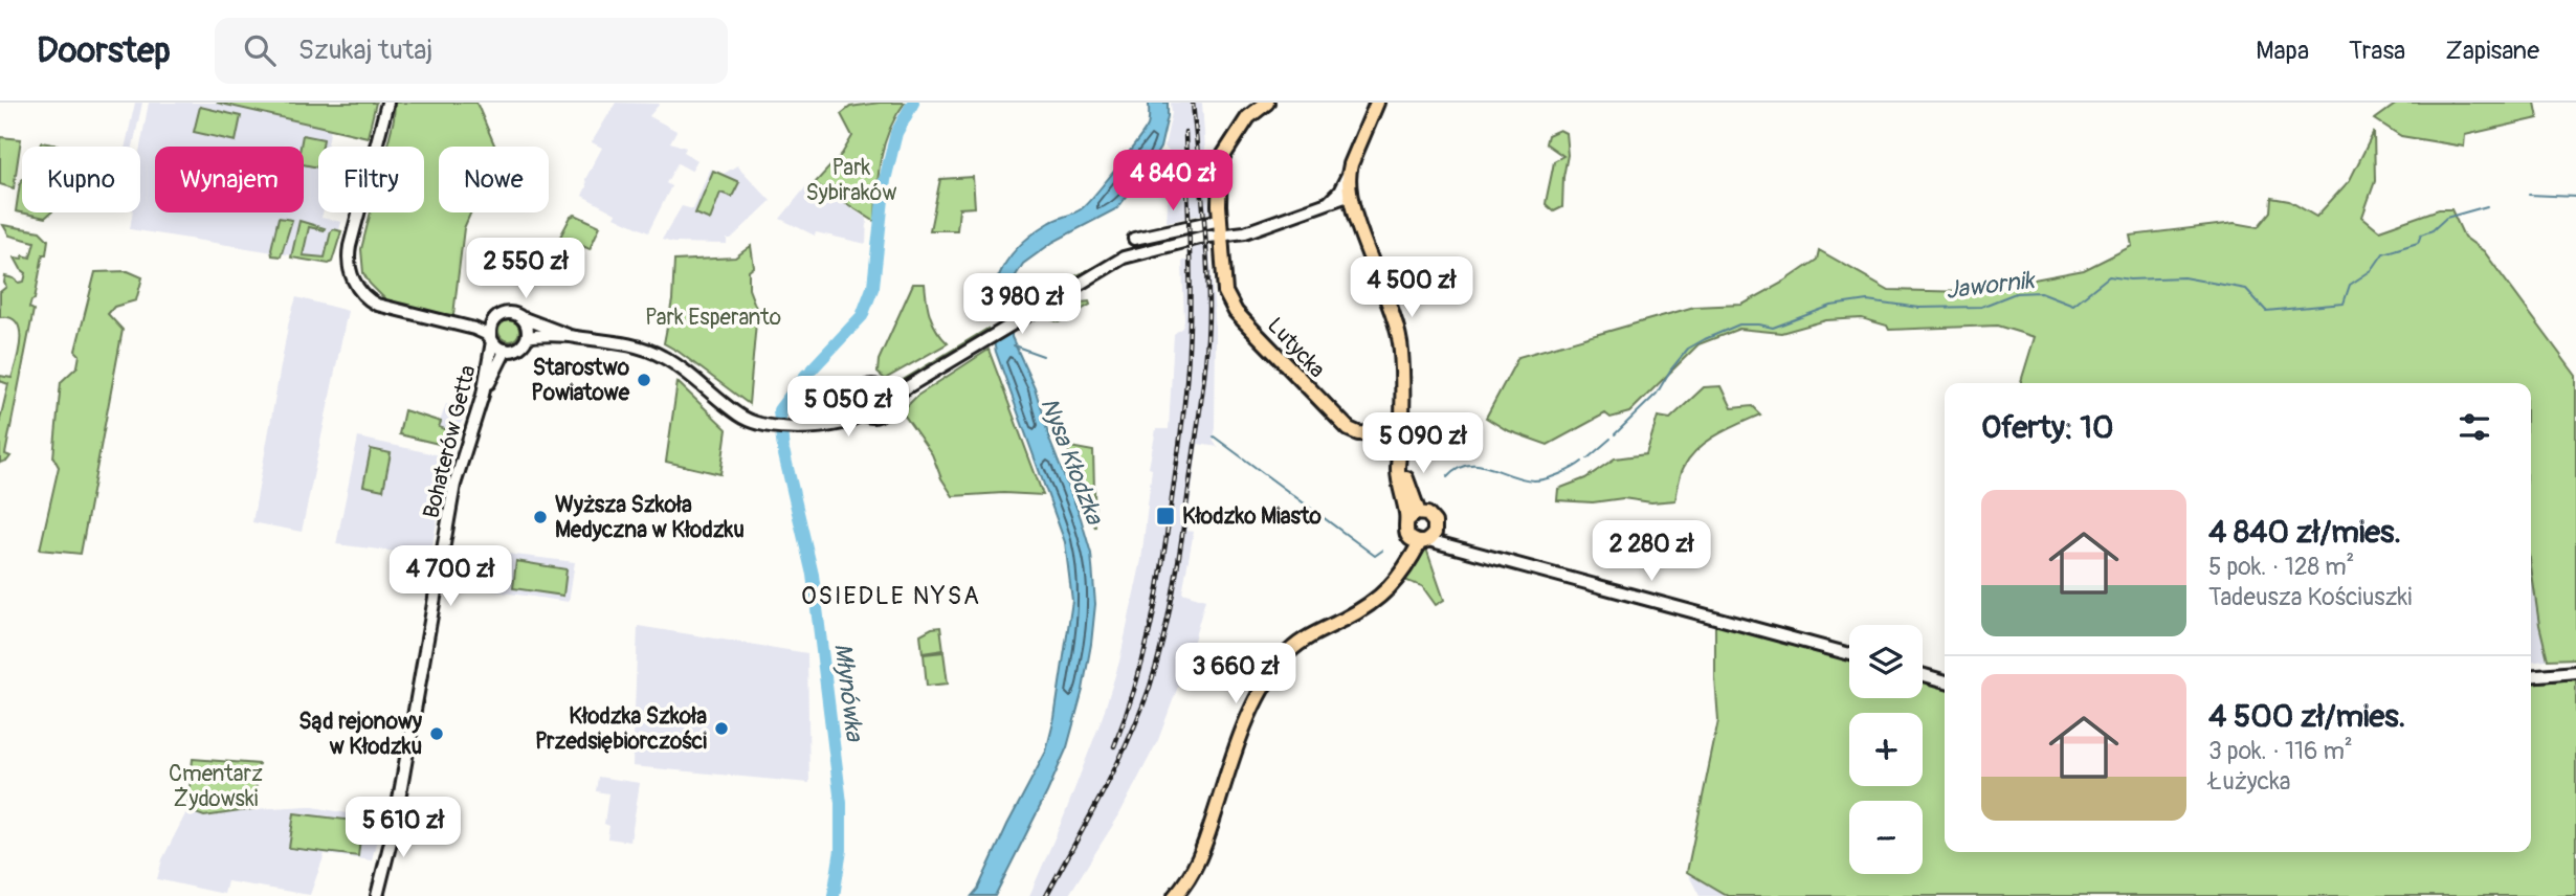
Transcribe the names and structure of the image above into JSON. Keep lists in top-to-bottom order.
{
  "streets": {
    "main road": ["Lutycka"],
    "street": ["Bohaterów Getta"]
  },
  "districts": ["OSIEDLE NYSA"],
  "water": ["Jawornik", "Nysa Kłodzka", "Młynówka"],
  "parks": ["Park Sybiraków", "Park Esperanto", "Cmentarz Żydowski"],
  "places": {
    "other": [
      "Starostwo Powiatowe",
      "Wyższa Szkoła Medyczna w Kłodzku",
      "Kłodzka Szkoła Przedsiębiorczości",
      "Sąd rejonowy w Kłodzku"
    ],
    "transit": ["Kłodzko Miasto"]
  },
  "page": {
    "header": "Doorstep",
    "search": "Szukaj tutaj",
    "nav": ["Mapa", "Trasa", "Zapisane"],
    "chip": [
      "Kupno",
      "Wynajem",
      "Filtry",
      "Nowe"
    ],
    "price": [
      "4 840 zł",
      "2 550 zł",
      "4 500 zł",
      "3 980 zł",
      "5 050 zł",
      "5 090 zł",
      "2 280 zł",
      "4 700 zł",
      "3 660 zł",
      "5 610 zł"
    ],
    "heading": "Oferty: 10",
    "list": [
      {
        "name": "4 840 zł/mies.",
        "note": "5 pok. · 128 m² · Tadeusza Kościuszki"
      },
      {
        "name": "4 500 zł/mies.",
        "note": "3 pok. · 116 m² · Łużycka"
      }
    ],
    "map_buttons": ["+", "−"]
  }
}
